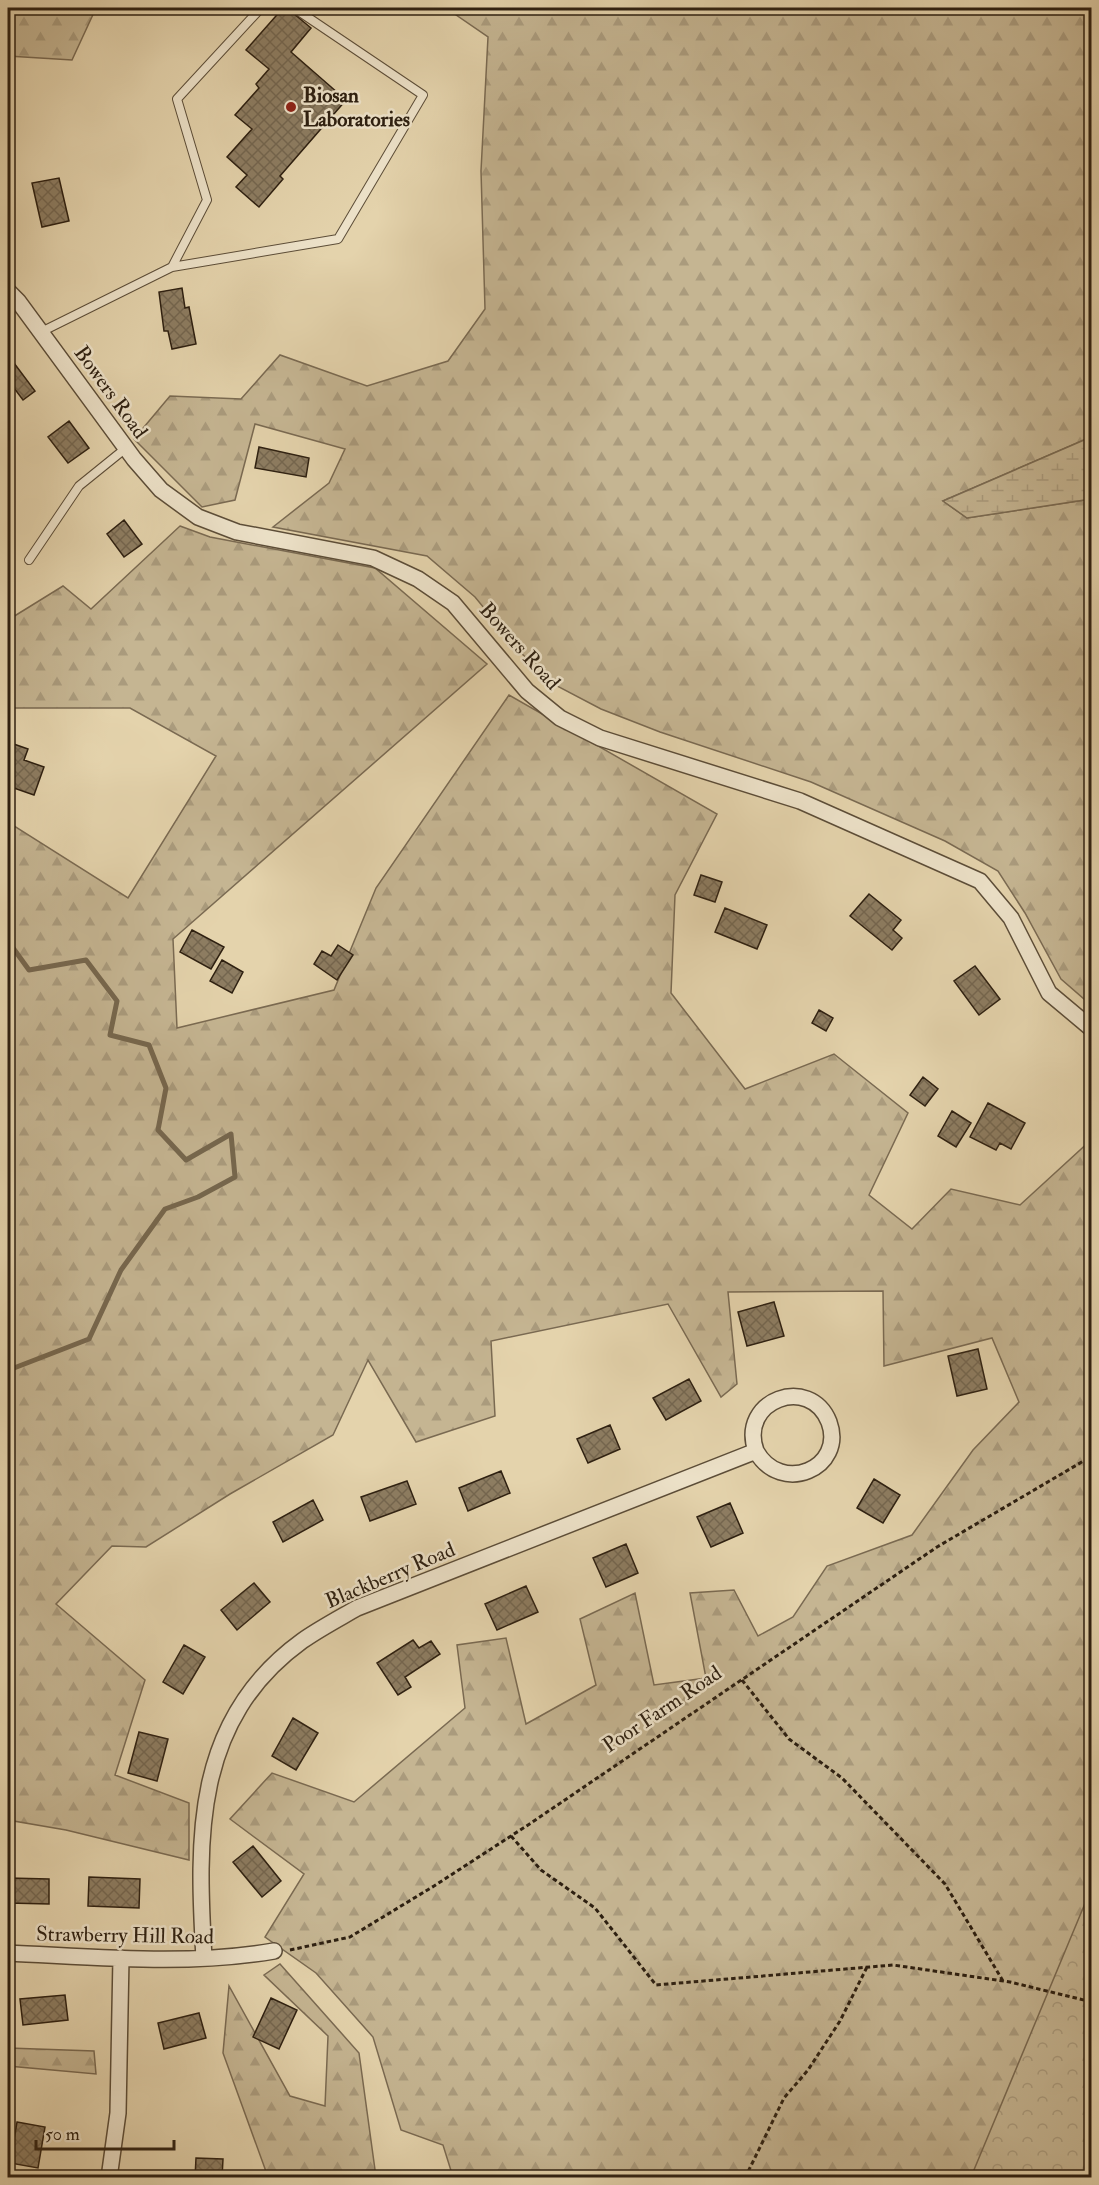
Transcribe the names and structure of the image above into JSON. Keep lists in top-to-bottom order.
{
  "streets": {
    "street": ["Bowers Road", "Blackberry Road", "Strawberry Hill Road"],
    "path": ["Poor Farm Road"]
  },
  "crossings": [
    ["Blackberry Road", "Strawberry Hill Road"],
    ["Poor Farm Road", "Strawberry Hill Road"]
  ],
  "places": ["Biosan Laboratories"],
  "scale_bar": "50 m"
}
